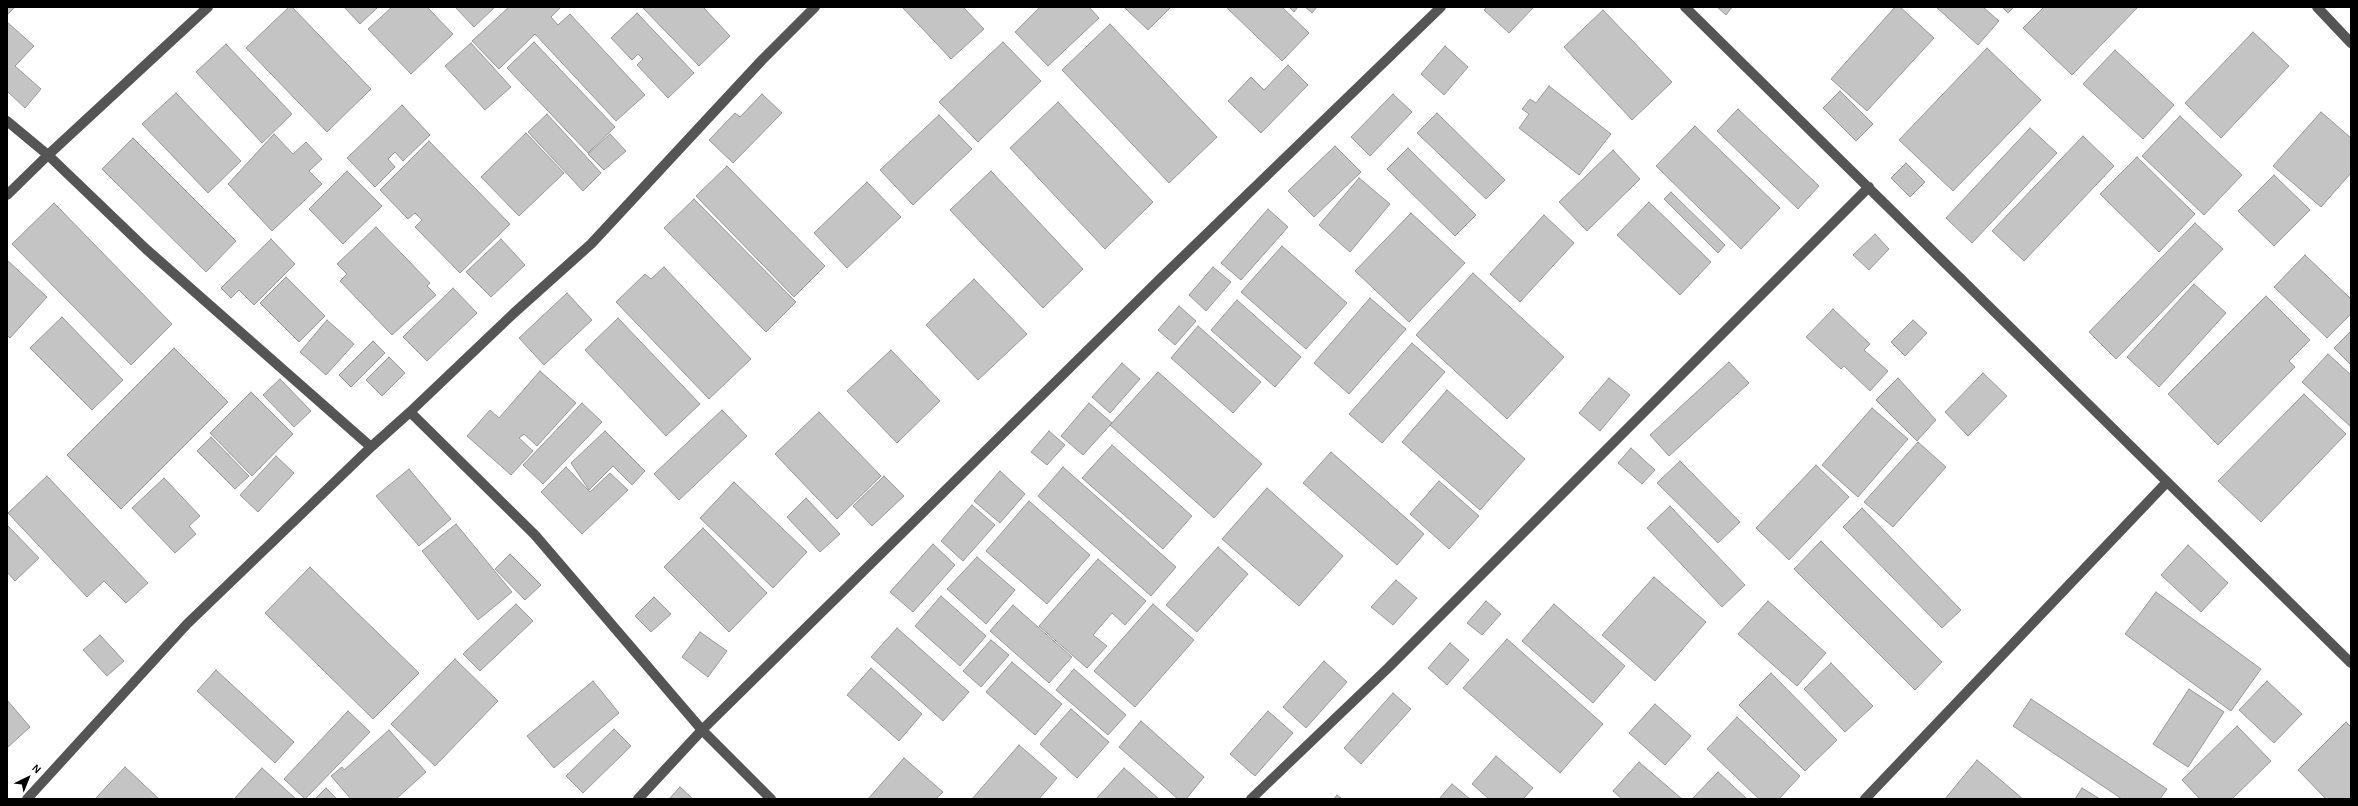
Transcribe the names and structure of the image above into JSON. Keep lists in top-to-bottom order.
{
  "north": "top right"
}
